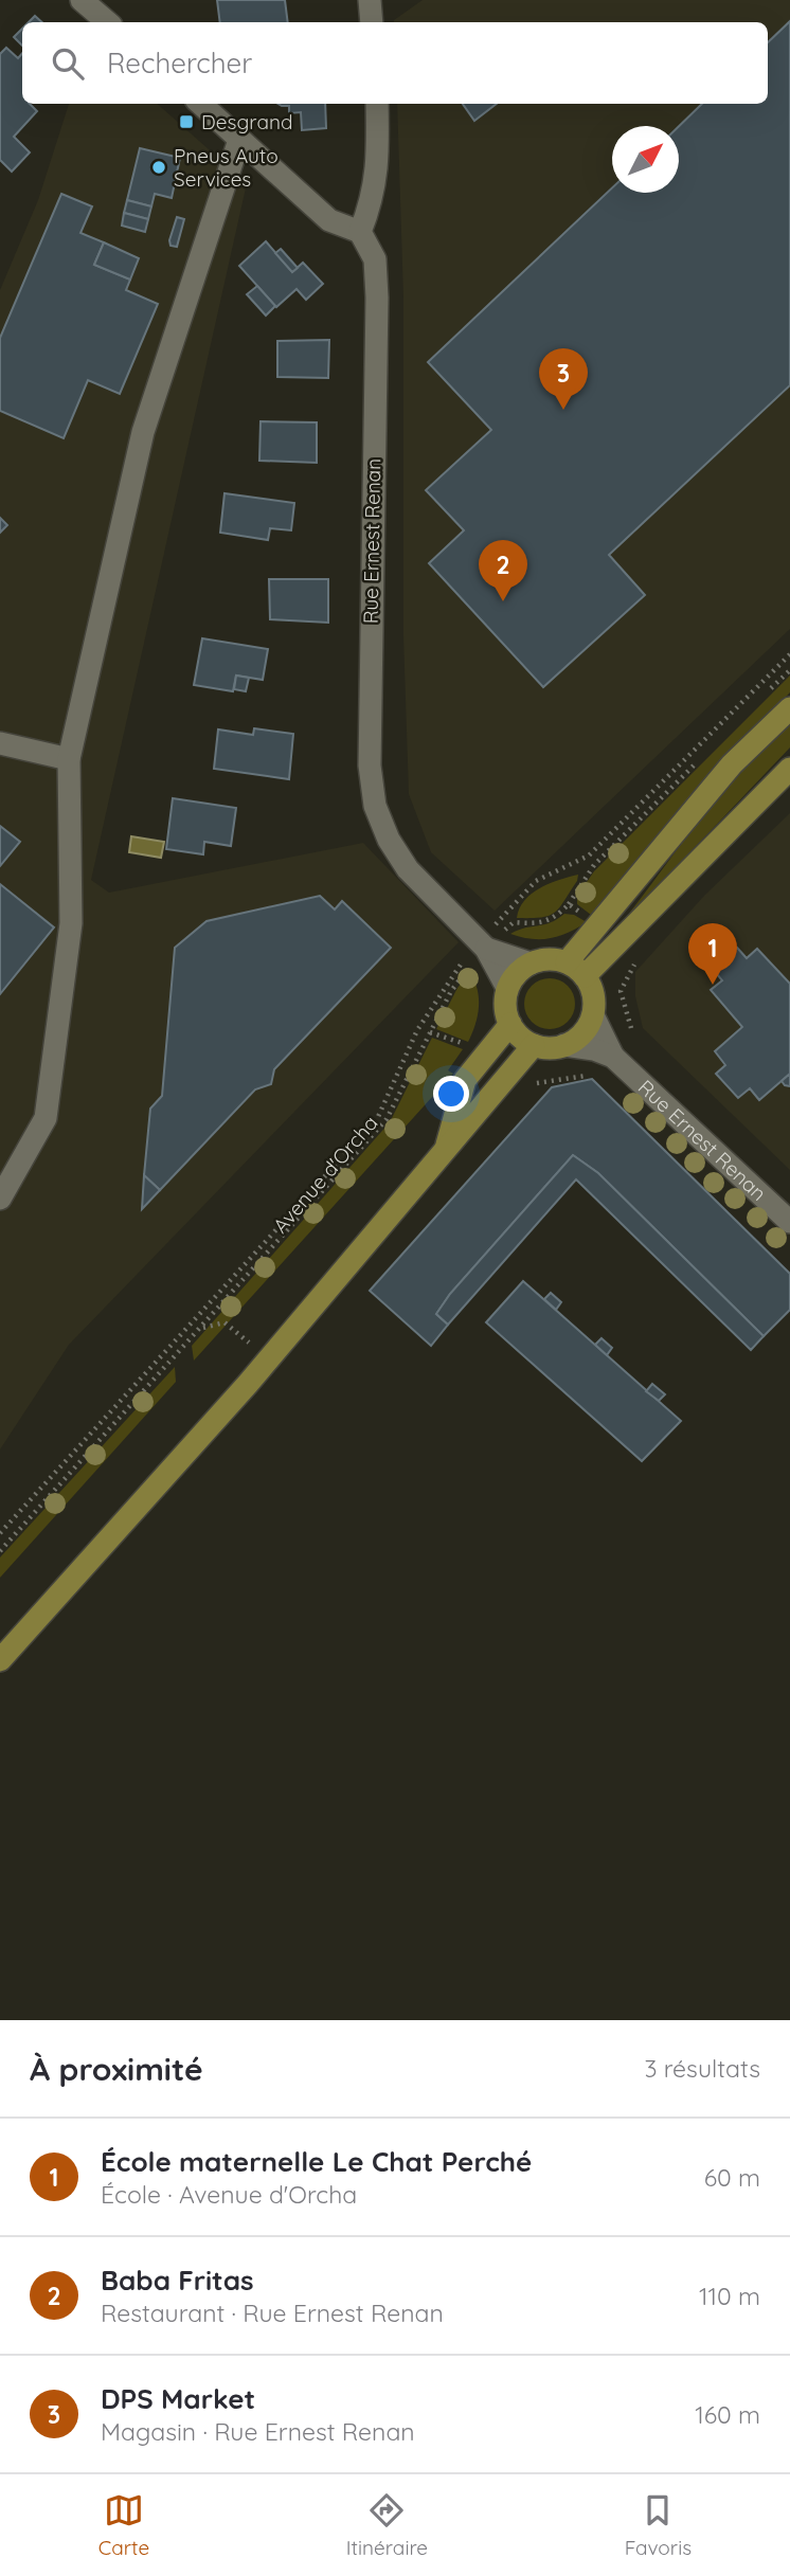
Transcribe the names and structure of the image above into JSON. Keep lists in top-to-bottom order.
{
  "streets": {
    "street": ["Rue Ernest Renan"],
    "path": ["Avenue d'Orcha"]
  },
  "crossings": [
    ["Rue Ernest Renan", "Avenue d'Orcha"]
  ],
  "places": {
    "transit": ["Desgrand"],
    "other": ["Pneus Auto Services"]
  },
  "north": "top right",
  "page": {
    "search": "Rechercher",
    "pins": ["3", "2", "1"],
    "heading": ["À proximité", "3 résultats"],
    "list": [
      {
        "mark": "1",
        "name": "École maternelle Le Chat Perché",
        "note": "École · Avenue d'Orcha",
        "value": "60 m"
      },
      {
        "mark": "2",
        "name": "Baba Fritas",
        "note": "Restaurant · Rue Ernest Renan",
        "value": "110 m"
      },
      {
        "mark": "3",
        "name": "DPS Market",
        "note": "Magasin · Rue Ernest Renan",
        "value": "160 m"
      }
    ],
    "nav": ["Carte", "Itinéraire", "Favoris"]
  }
}
